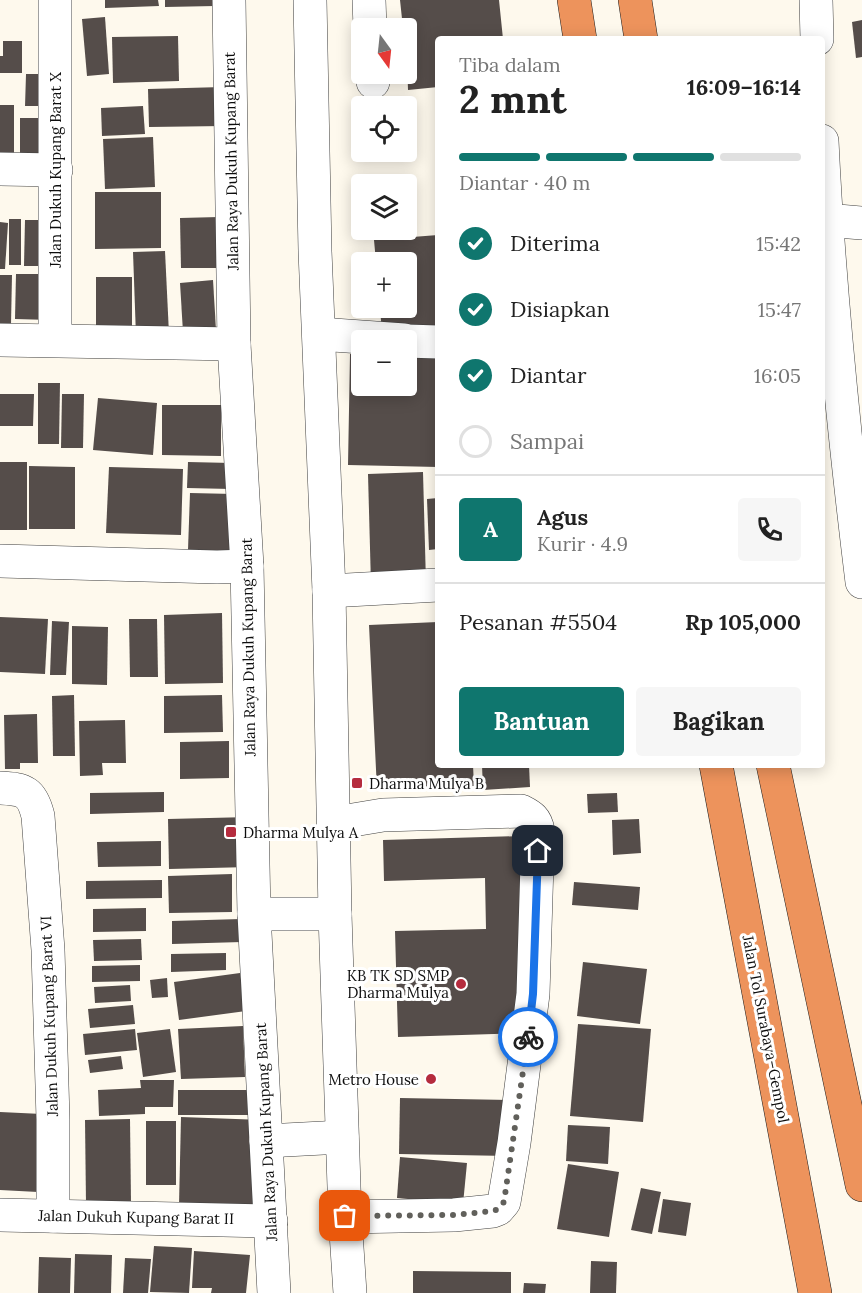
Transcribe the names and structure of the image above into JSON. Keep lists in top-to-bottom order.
{
  "streets": {
    "highway": ["Jalan Tol Surabaya–Gempol"],
    "street": [
      "Jalan Raya Dukuh Kupang Barat",
      "Jalan Dukuh Kupang Barat X",
      "Jalan Dukuh Kupang Barat VI",
      "Jalan Dukuh Kupang Barat II"
    ]
  },
  "crossings": [
    ["Jalan Raya Dukuh Kupang Barat", "Jalan Dukuh Kupang Barat II"],
    ["Jalan Dukuh Kupang Barat VI", "Jalan Dukuh Kupang Barat II"]
  ],
  "places": {
    "transit": ["Dharma Mulya B", "Dharma Mulya A"],
    "other": ["KB TK SD SMP Dharma Mulya", "Metro House"]
  },
  "north": "bottom",
  "page": {
    "map_buttons": ["+", "−"],
    "heading": ["2 mnt", "Tiba dalam", "16:09–16:14"],
    "panel": [
      "Agus",
      "Kurir · 4.9",
      "Pesanan #5504",
      "Rp 105,000"
    ],
    "bar": "Diantar · 40 m",
    "list": [
      ["Diterima", "15:42"],
      ["Disiapkan", "15:47"],
      ["Diantar", "16:05"],
      "Sampai"
    ],
    "round": "A",
    "buttons": ["Bantuan", "Bagikan"]
  }
}
